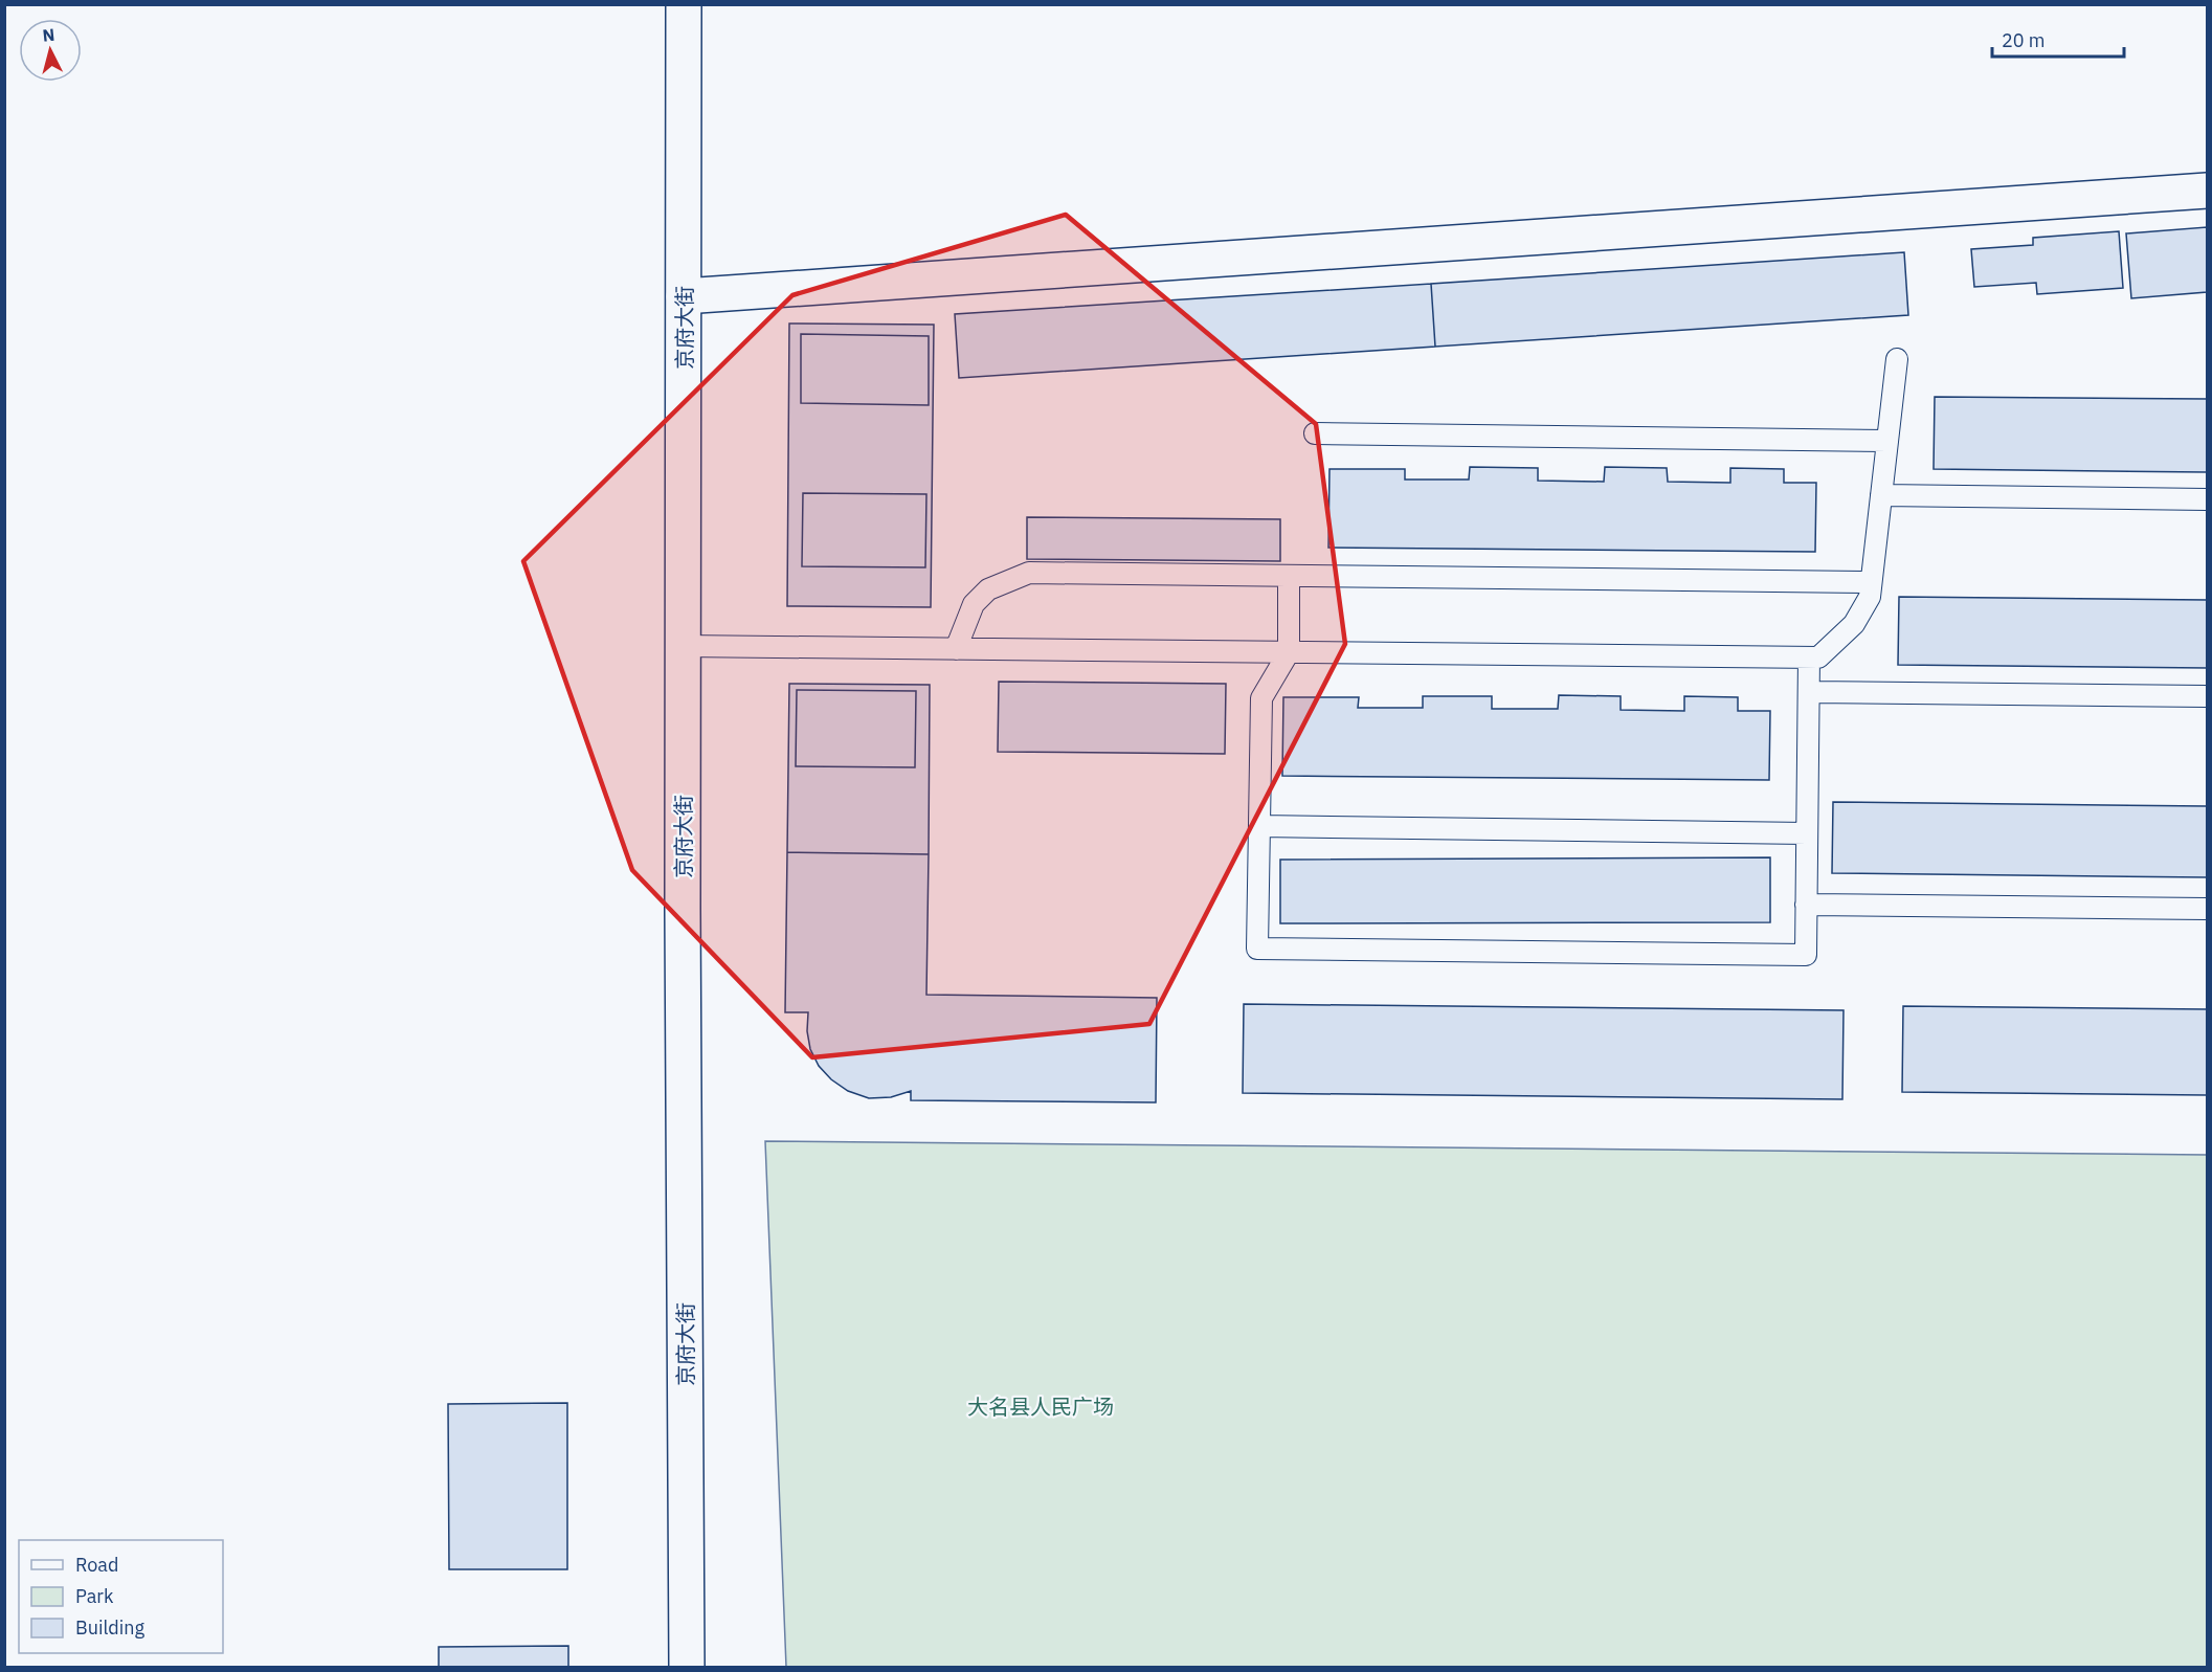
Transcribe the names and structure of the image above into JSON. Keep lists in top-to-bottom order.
{
  "streets": {
    "street": ["京府大街"]
  },
  "parks": ["大名县人民广场"],
  "legend": ["Road", "Park", "Building"],
  "scale_bar": "20 m",
  "north": "top"
}
